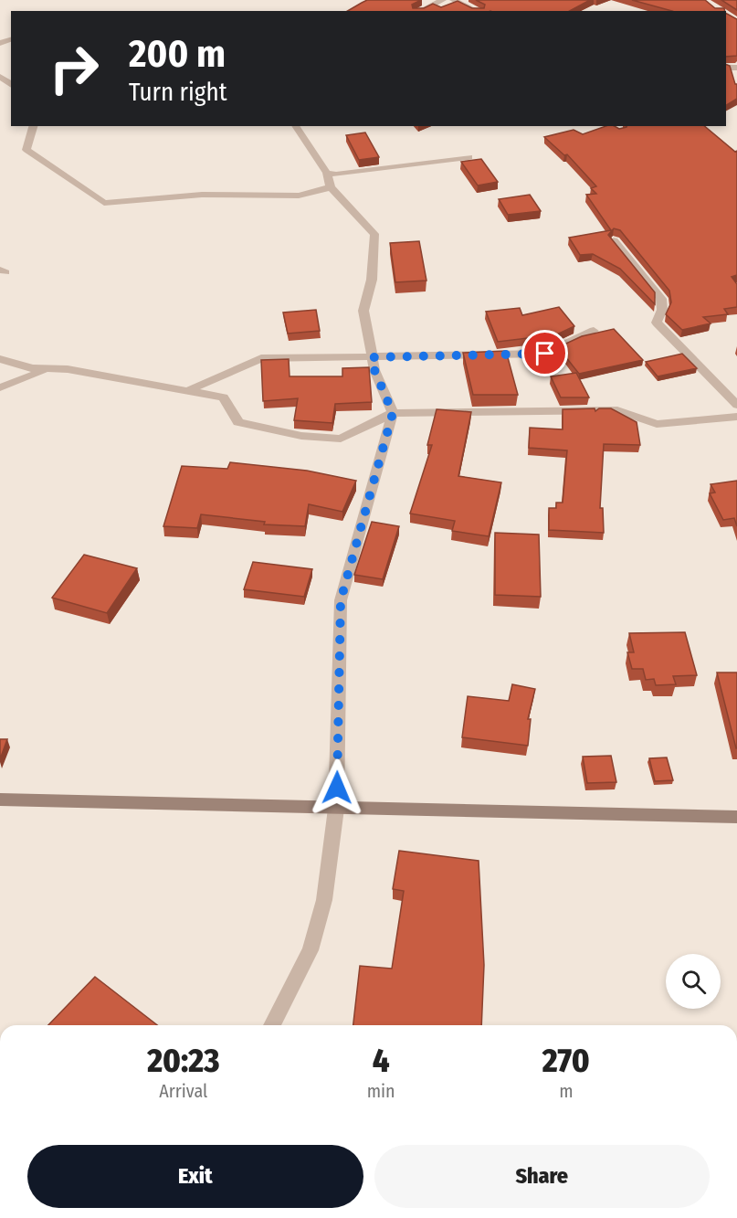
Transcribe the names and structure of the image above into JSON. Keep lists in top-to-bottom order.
{
  "page": {
    "turn": ["200 m", "Turn right"],
    "eta": [
      "20:23",
      "Arrival",
      "4",
      "min",
      "270",
      "m"
    ],
    "buttons": ["Exit", "Share"]
  }
}
